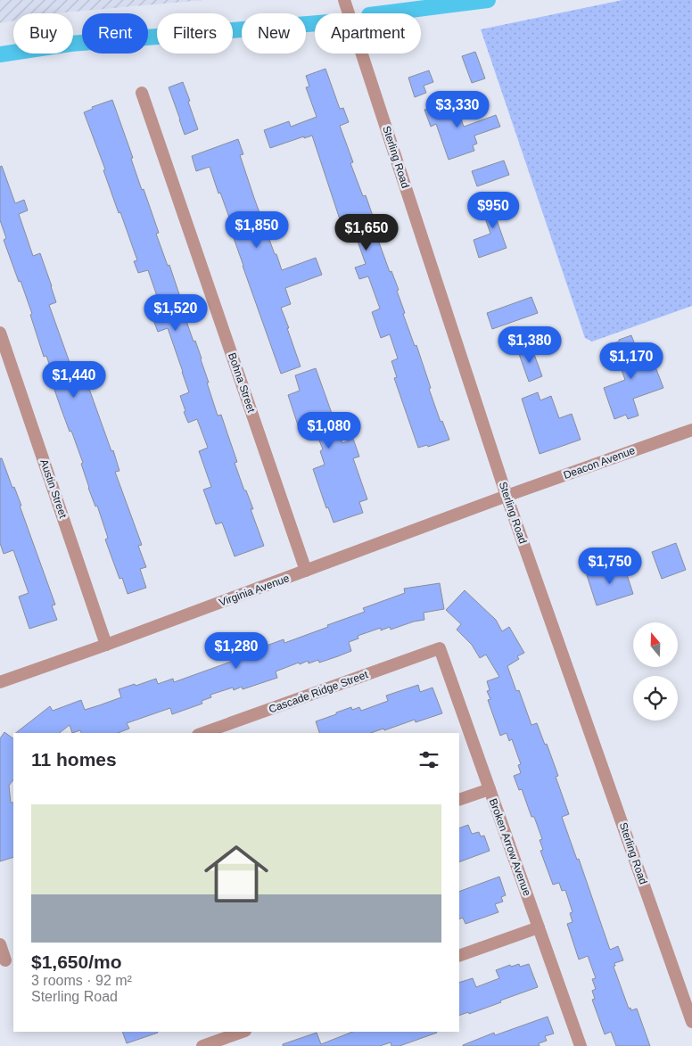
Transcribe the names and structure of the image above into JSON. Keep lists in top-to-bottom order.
{
  "streets": {
    "street": [
      "Sterling Road",
      "Bohna Street",
      "Deacon Avenue",
      "Austin Street",
      "Virginia Avenue",
      "Cascade Ridge Street",
      "Broken Arrow Avenue"
    ]
  },
  "crossings": [
    ["Sterling Road", "Deacon Avenue"],
    ["Sterling Road", "Virginia Avenue"],
    ["Bohna Street", "Virginia Avenue"],
    ["Deacon Avenue", "Virginia Avenue"],
    ["Austin Street", "Virginia Avenue"],
    ["Cascade Ridge Street", "Broken Arrow Avenue"]
  ],
  "north": "top",
  "page": {
    "chip": [
      "Buy",
      "Rent",
      "Filters",
      "New",
      "Apartment"
    ],
    "price": [
      "$3,330",
      "$950",
      "$1,850",
      "$1,650",
      "$1,520",
      "$1,380",
      "$1,170",
      "$1,440",
      "$1,080",
      "$1,750",
      "$1,280"
    ],
    "heading": "11 homes",
    "list": [
      {
        "name": "$1,650/mo",
        "note": "3 rooms · 92 m² · Sterling Road"
      }
    ]
  }
}
